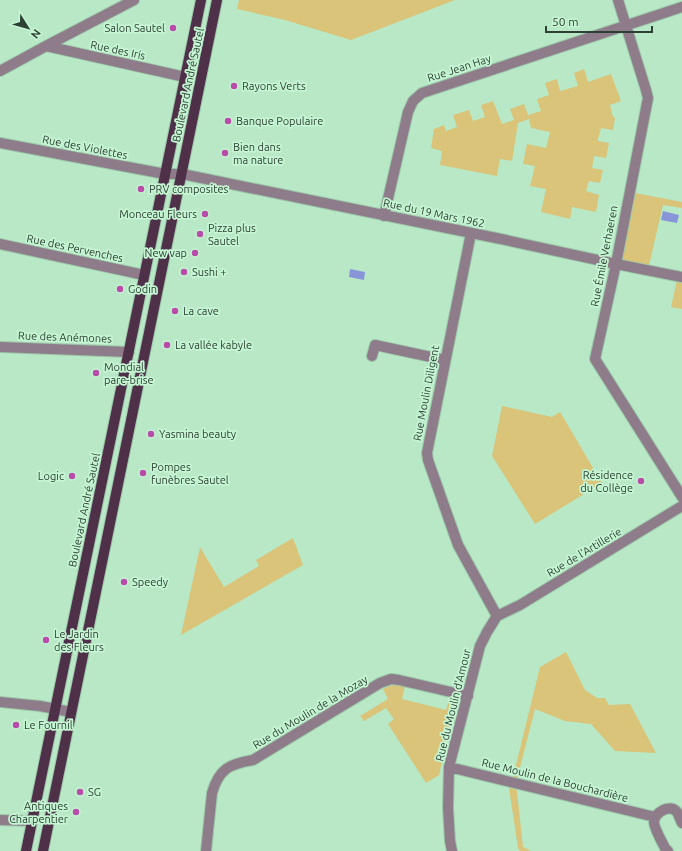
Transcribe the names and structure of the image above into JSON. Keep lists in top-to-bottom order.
{
  "streets": {
    "main road": ["Boulevard André Sautel"],
    "street": [
      "Rue des Iris",
      "Rue Jean Hay",
      "Rue des Violettes",
      "Rue du 19 Mars 1962",
      "Rue des Pervenches",
      "Rue Émile Verhaeren",
      "Rue des Anémones",
      "Rue Moulin Diligent",
      "Rue de l'Artillerie",
      "Rue du Moulin d'Amour",
      "Rue du Moulin de la Mozay",
      "Rue Moulin de la Bouchardière"
    ]
  },
  "crossings": [
    ["Rue des Iris", "Boulevard André Sautel"],
    ["Rue Jean Hay", "Rue du 19 Mars 1962"],
    ["Rue Jean Hay", "Rue Émile Verhaeren"],
    ["Boulevard André Sautel", "Rue des Violettes"],
    ["Boulevard André Sautel", "Rue du 19 Mars 1962"],
    ["Boulevard André Sautel", "Rue des Pervenches"],
    ["Boulevard André Sautel", "Rue des Anémones"],
    ["Rue du 19 Mars 1962", "Rue Émile Verhaeren"],
    ["Rue du 19 Mars 1962", "Rue Moulin Diligent"],
    ["Rue Moulin Diligent", "Rue de l'Artillerie"],
    ["Rue Moulin Diligent", "Rue du Moulin d'Amour"],
    ["Rue de l'Artillerie", "Rue du Moulin d'Amour"],
    ["Rue du Moulin d'Amour", "Rue du Moulin de la Mozay"],
    ["Rue du Moulin d'Amour", "Rue Moulin de la Bouchardière"]
  ],
  "places": [
    "Salon Sautel",
    "Rayons Verts",
    "Banque Populaire",
    "Bien dans ma nature",
    "PRV composites",
    "Monceau Fleurs",
    "Pizza plus Sautel",
    "New vap",
    "Sushi +",
    "Godin",
    "La cave",
    "La vallée kabyle",
    "Mondial pare-brise",
    "Yasmina beauty",
    "Pompes funèbres Sautel",
    "Logic",
    "Résidence du Collège",
    "Speedy",
    "Le Jardin des Fleurs",
    "Le Fournil",
    "SG",
    "Antiques Charpentier"
  ],
  "scale_bar": "50 m",
  "north": "bottom right"
}
